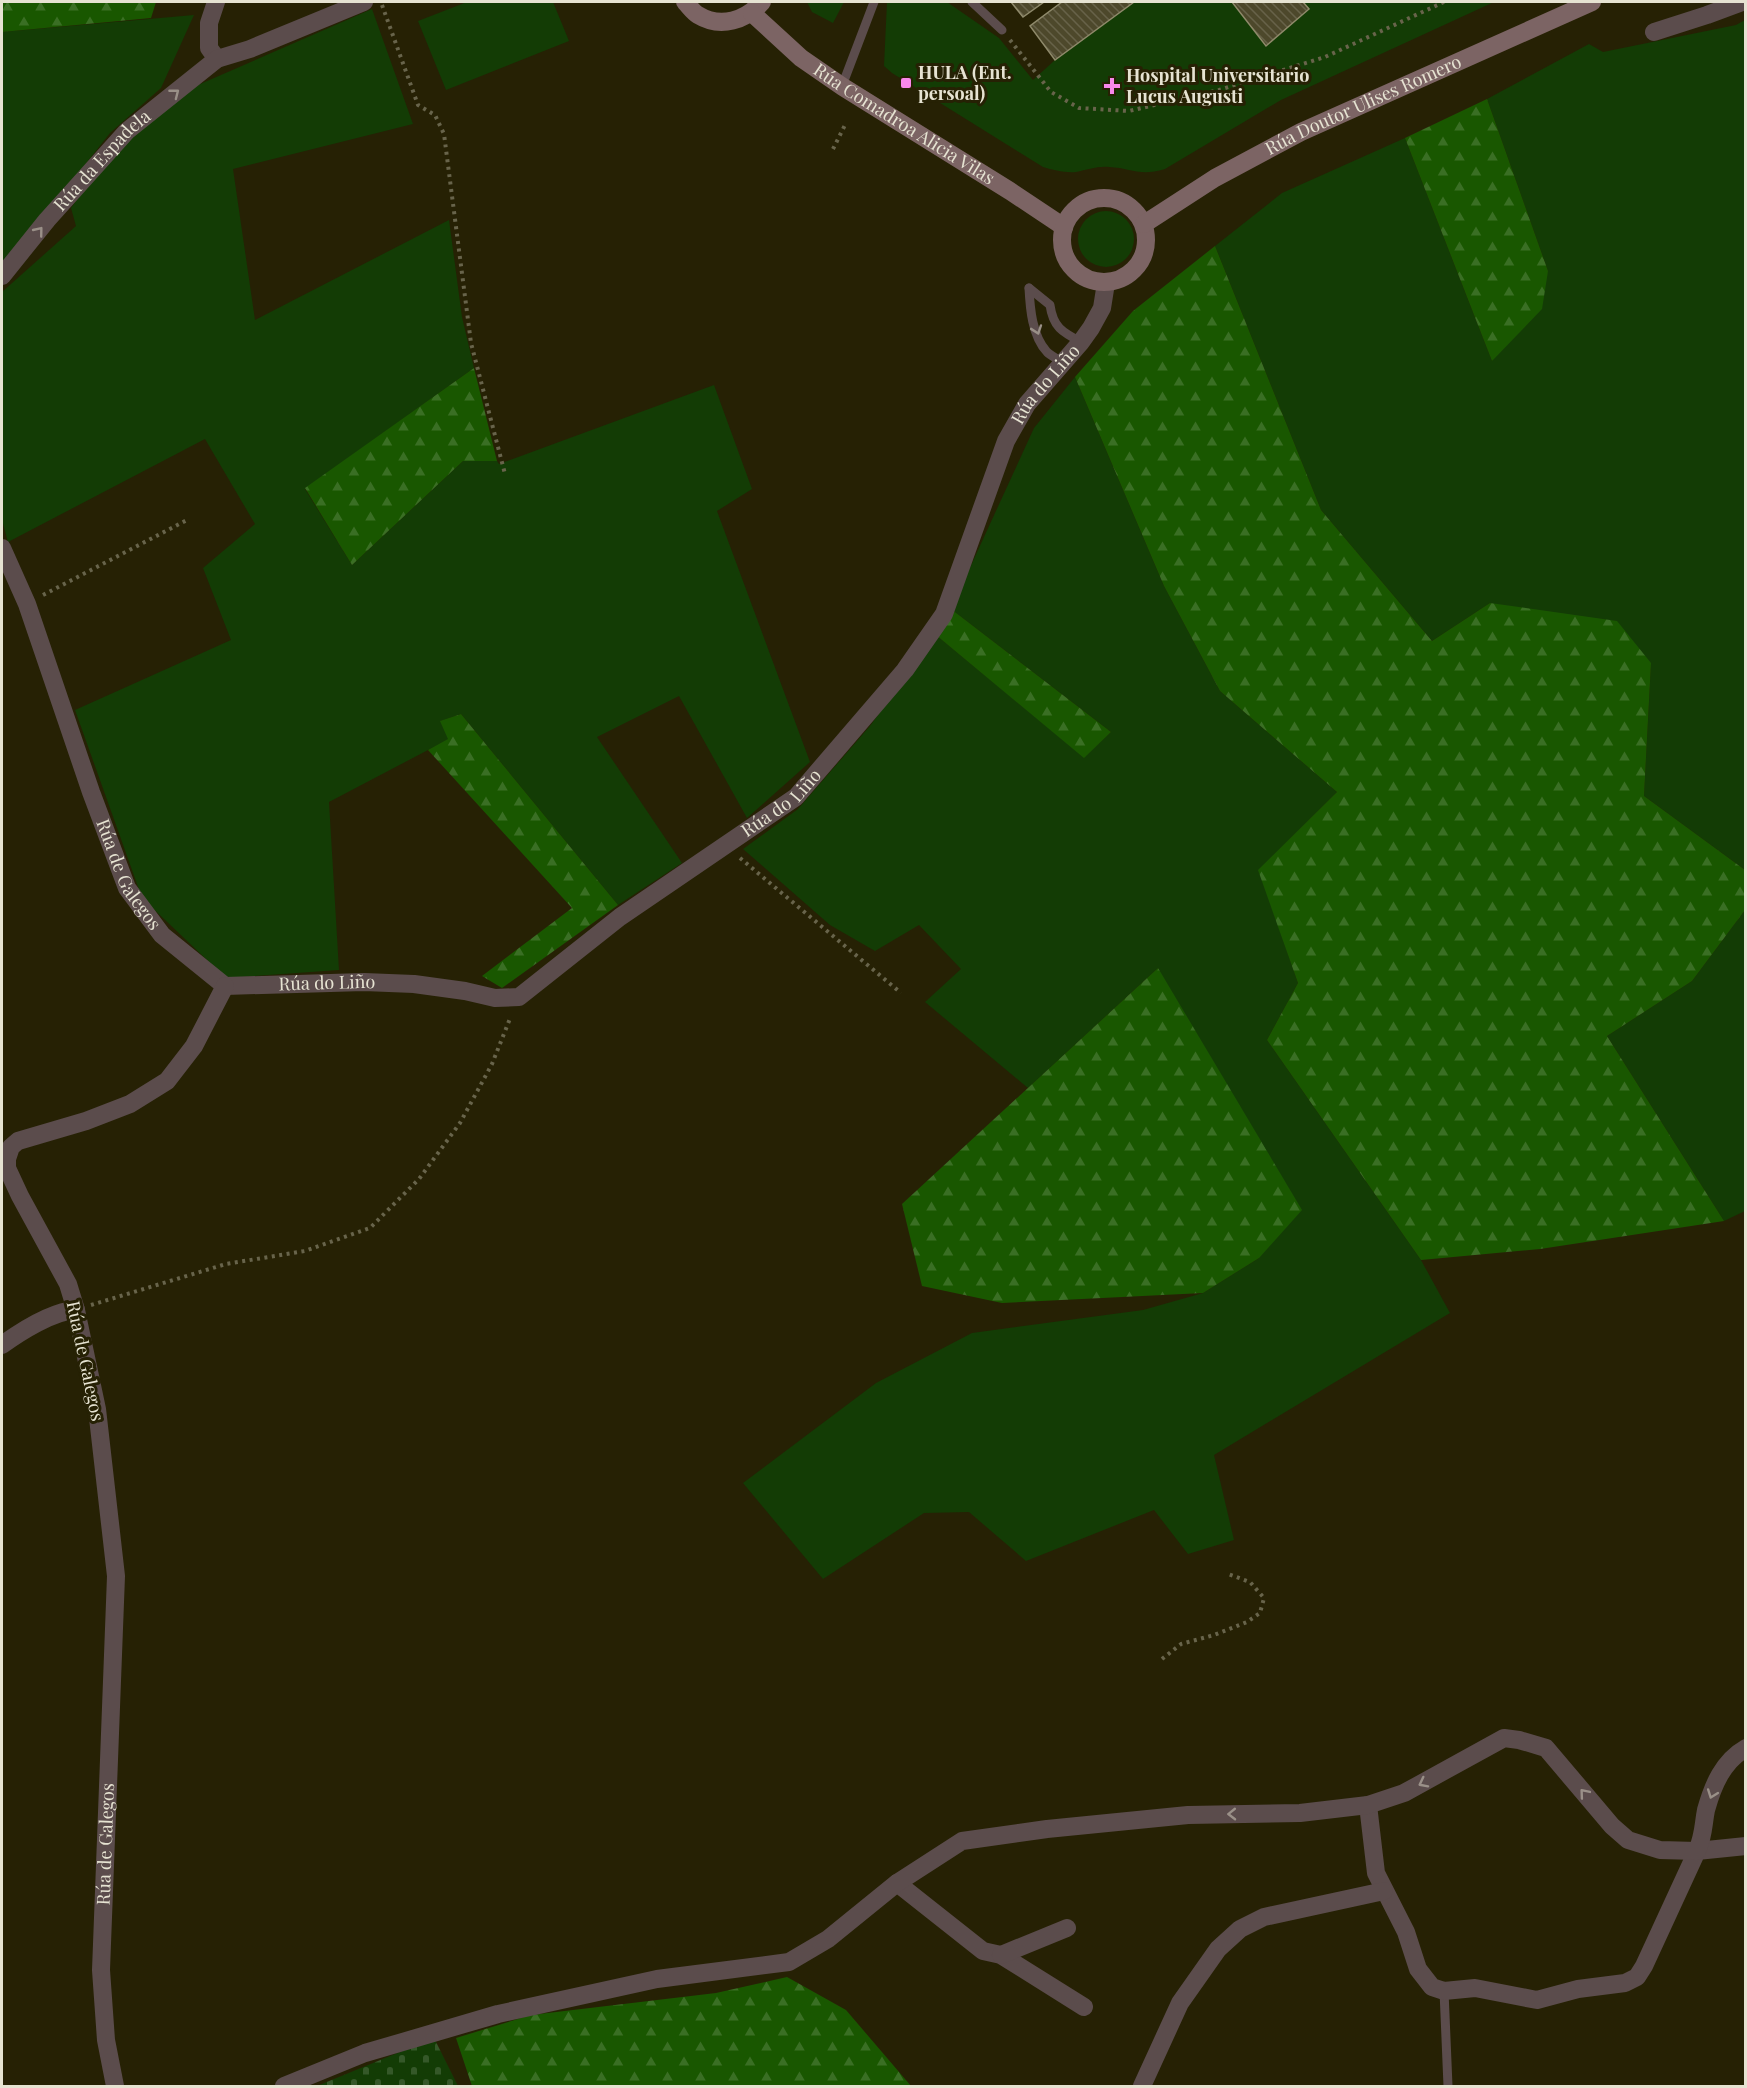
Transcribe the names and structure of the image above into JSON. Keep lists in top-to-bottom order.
{
  "streets": {
    "street": [
      "Rúa Doutor Ulises Romero",
      "Rúa Comadroa Alicia Vilas",
      "Rúa da Espadela",
      "Rúa do Liño",
      "Rúa de Galegos"
    ]
  },
  "crossings": [
    ["Rúa Doutor Ulises Romero", "Rúa Comadroa Alicia Vilas"],
    ["Rúa Doutor Ulises Romero", "Rúa do Liño"],
    ["Rúa Comadroa Alicia Vilas", "Rúa do Liño"],
    ["Rúa do Liño", "Rúa de Galegos"]
  ],
  "one_way": ["Rúa da Espadela"],
  "places": {
    "transit": ["HULA (Ent. persoal)"],
    "health": ["Hospital Universitario Lucus Augusti"]
  }
}
